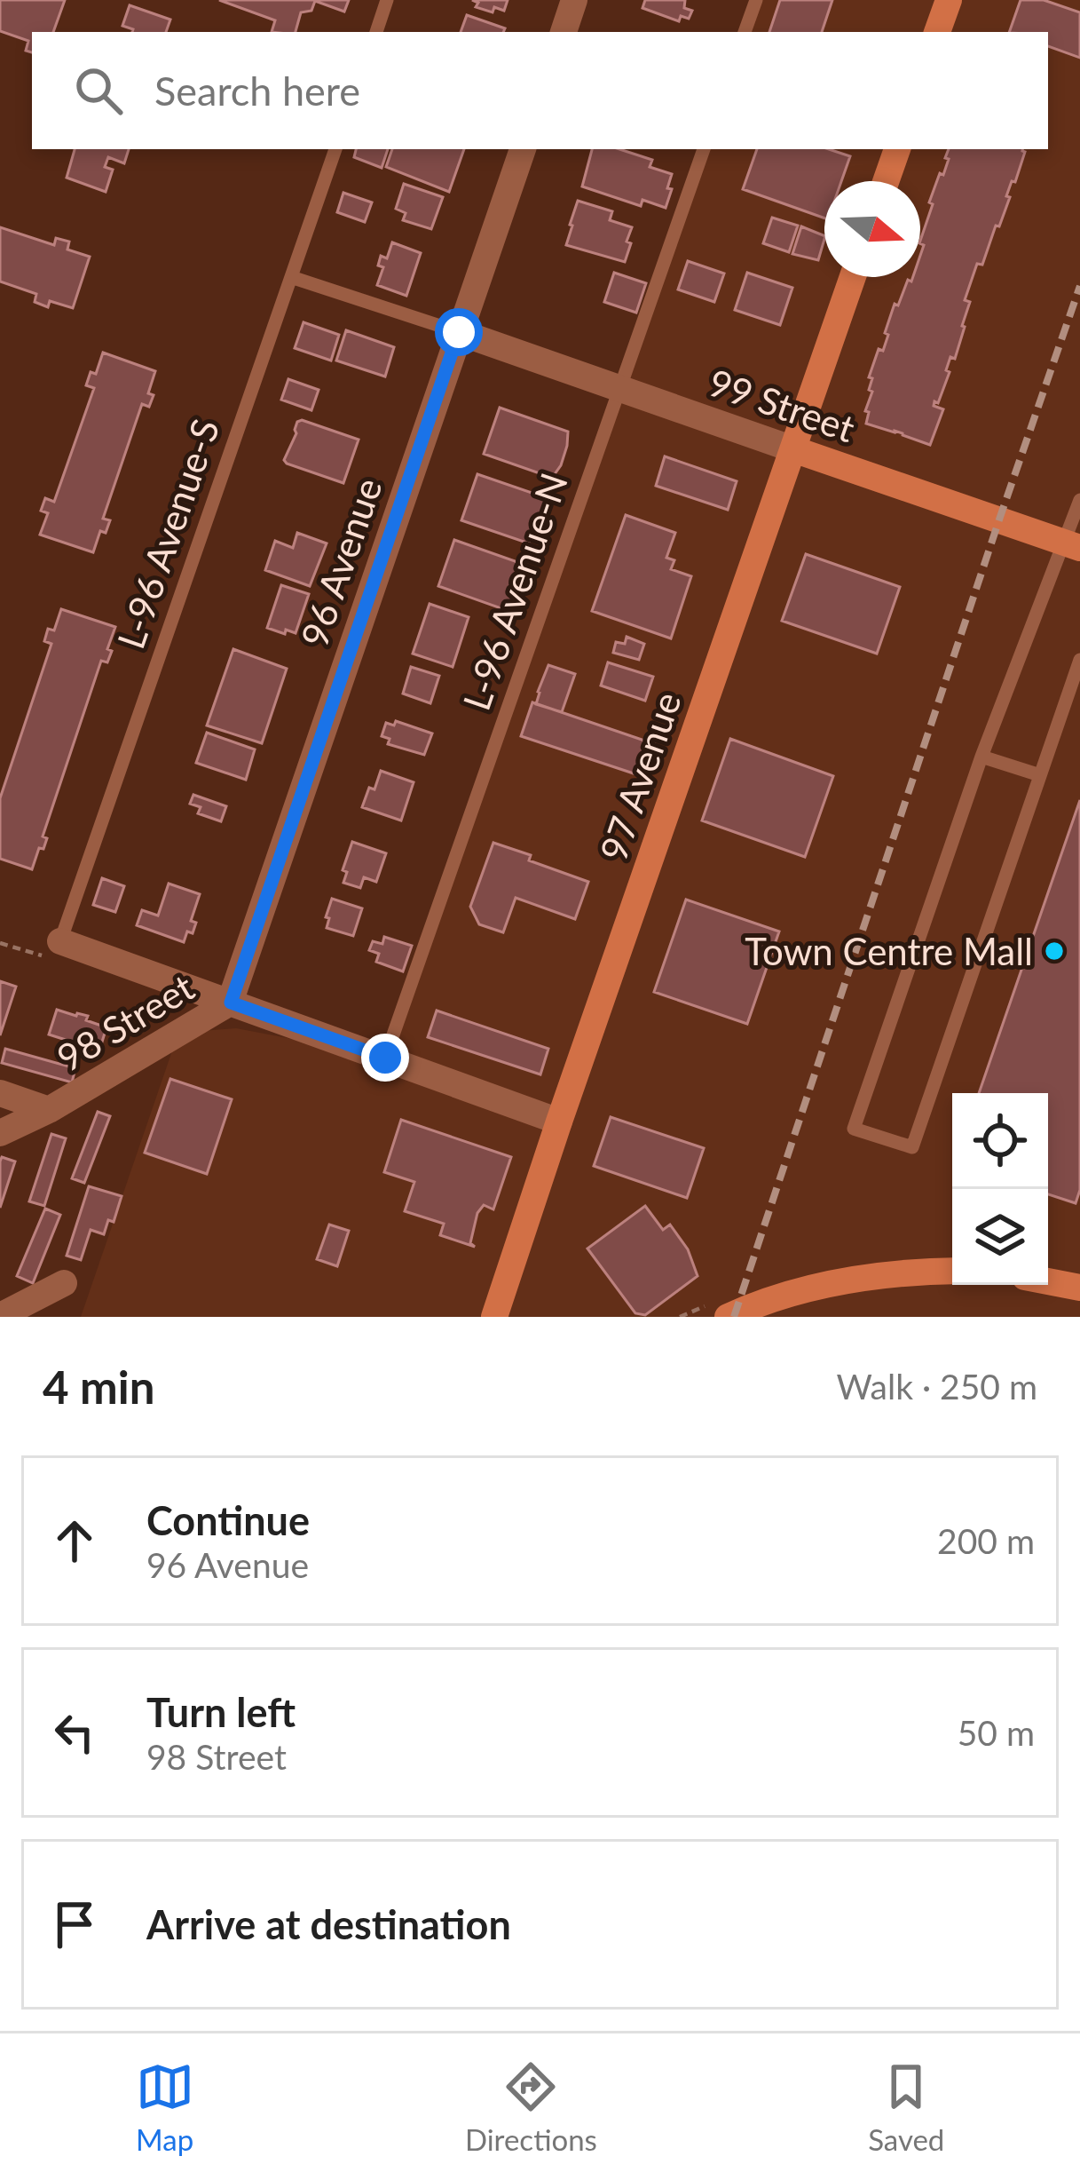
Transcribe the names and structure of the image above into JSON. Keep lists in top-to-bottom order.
{
  "streets": {
    "street": [
      "99 Street",
      "96 Avenue",
      "97 Avenue",
      "98 Street"
    ],
    "lane": ["L-96 Avenue-S", "L-96 Avenue-N"]
  },
  "crossings": [
    ["99 Street", "96 Avenue"],
    ["99 Street", "L-96 Avenue-N"],
    ["99 Street", "97 Avenue"],
    ["L-96 Avenue-S", "98 Street"],
    ["96 Avenue", "98 Street"],
    ["L-96 Avenue-N", "98 Street"],
    ["97 Avenue", "98 Street"]
  ],
  "places": ["Town Centre Mall"],
  "north": "right",
  "page": {
    "search": "Search here",
    "heading": ["4 min", "Walk · 250 m"],
    "list": [
      ["Continue", "96 Avenue", "200 m"],
      ["Turn left", "98 Street", "50 m"],
      "Arrive at destination"
    ],
    "nav": ["Map", "Directions", "Saved"]
  }
}
